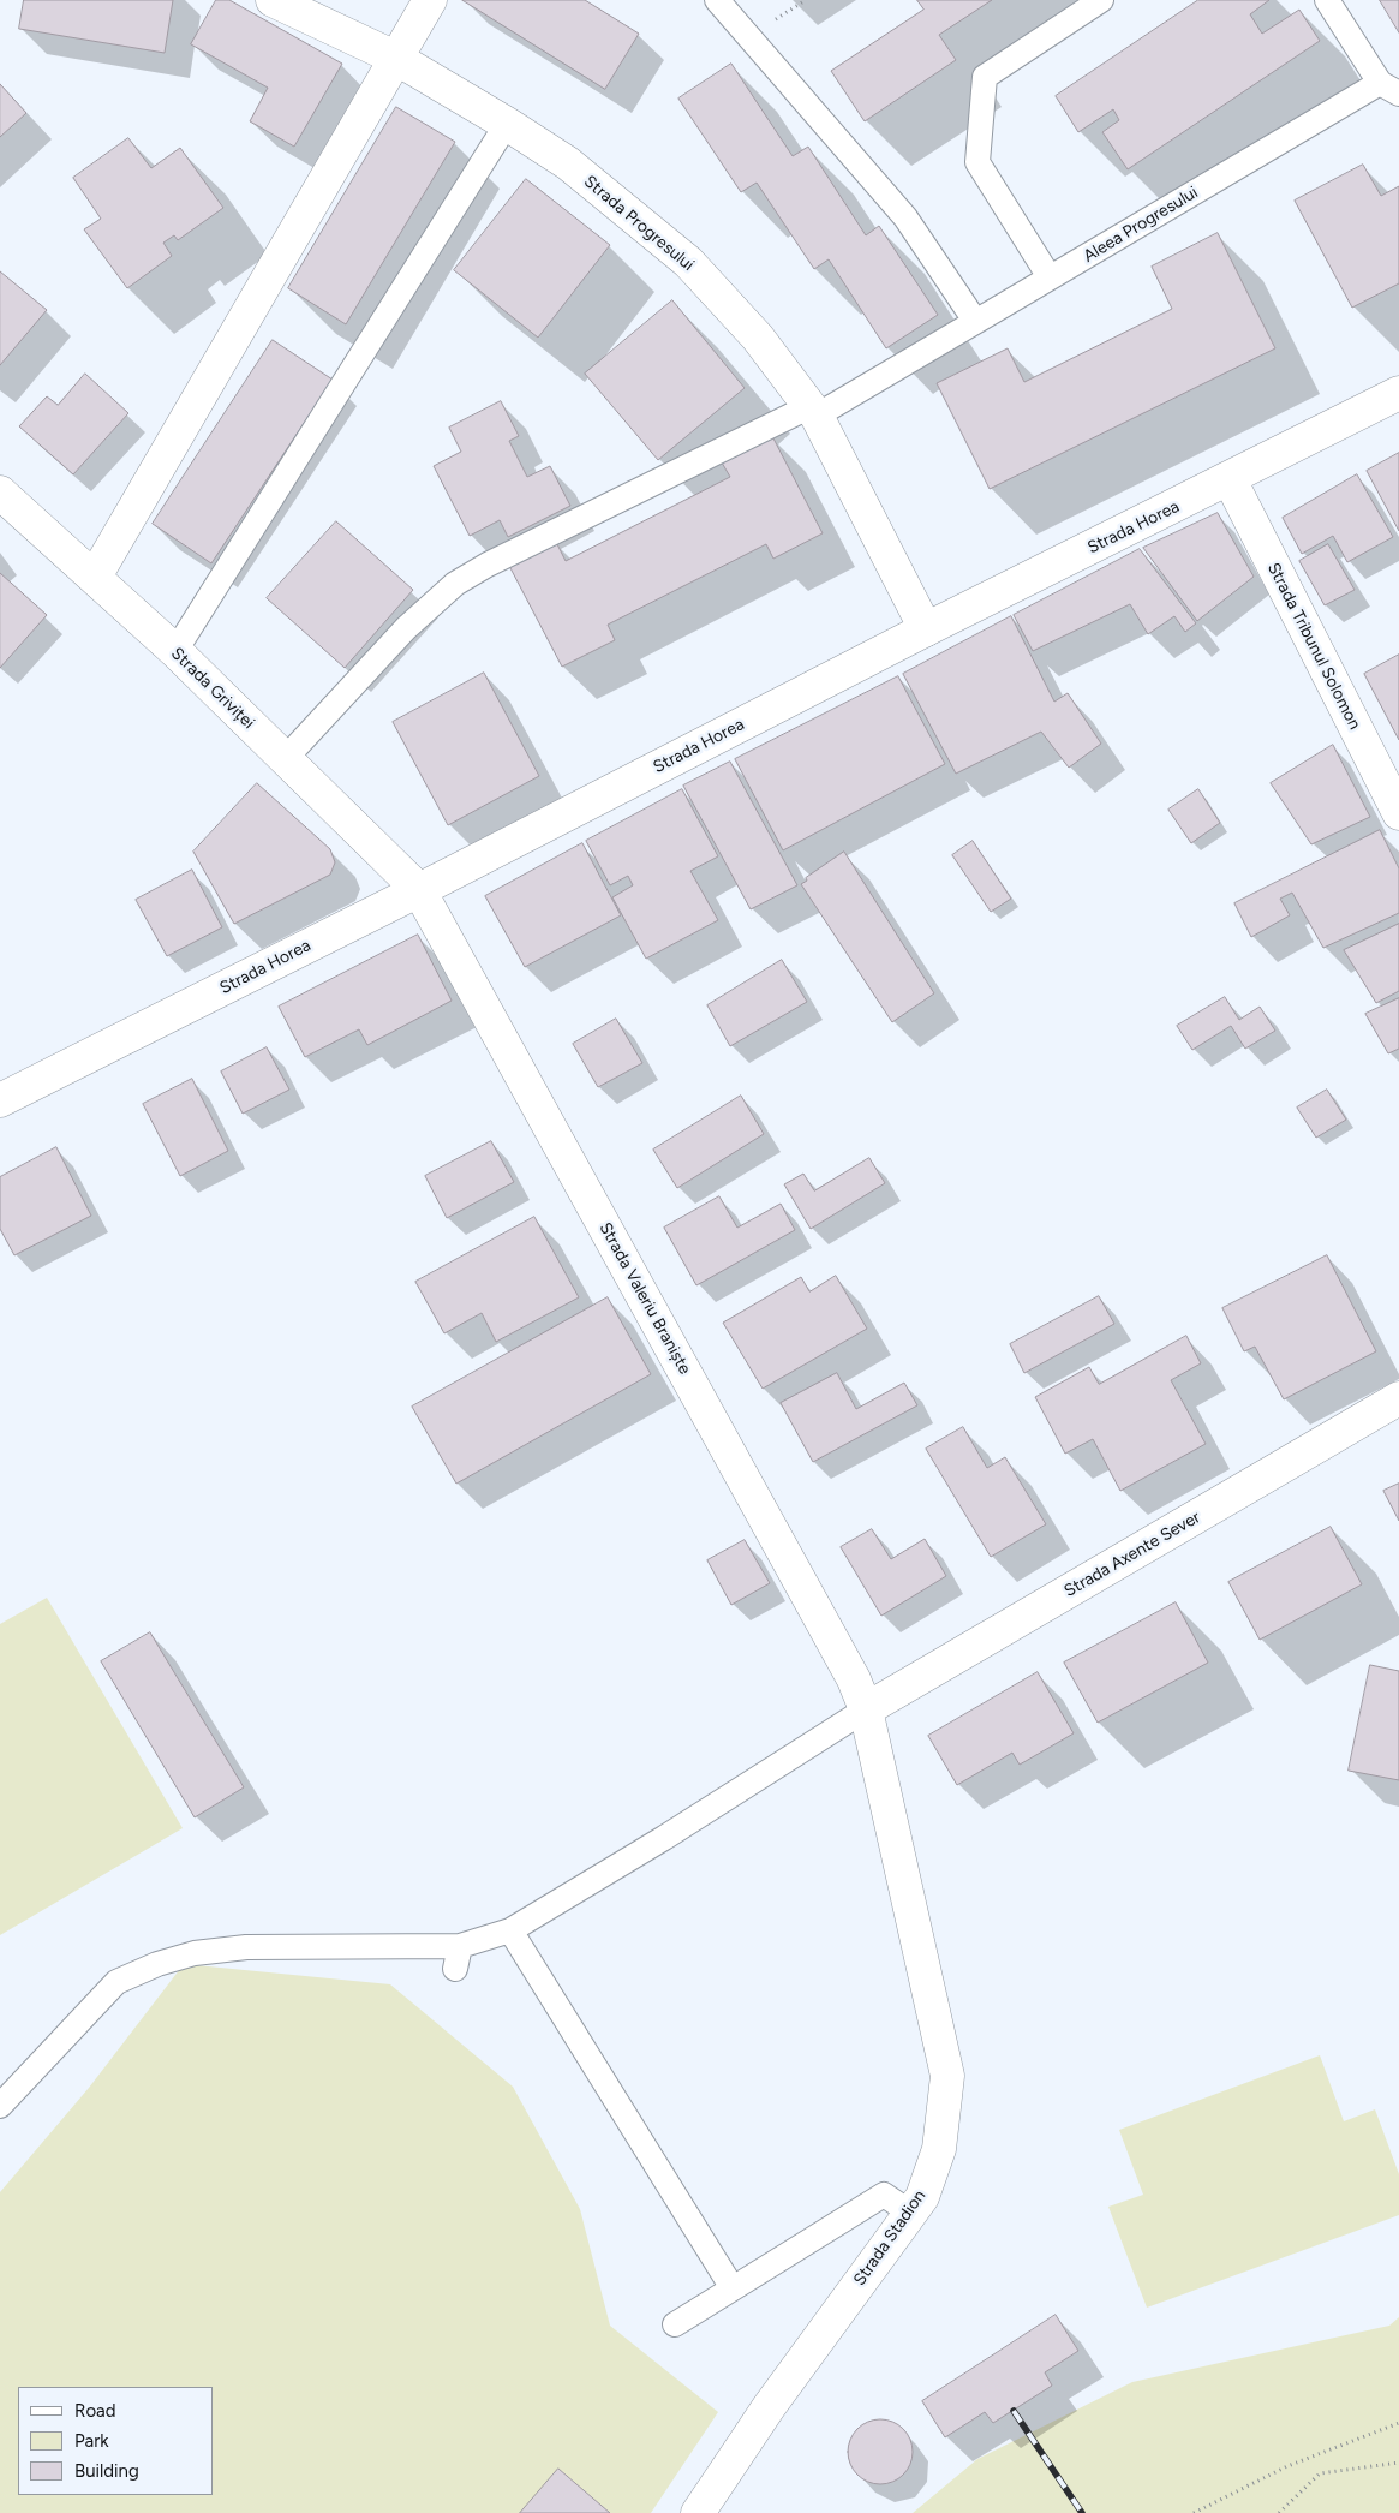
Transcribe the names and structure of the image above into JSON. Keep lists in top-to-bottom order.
{
  "streets": {
    "street": [
      "Strada Progresului",
      "Strada Horea",
      "Strada Tribunul Solomon",
      "Strada Griviței",
      "Strada Valeriu Braniște",
      "Strada Axente Sever",
      "Strada Stadion"
    ],
    "lane": ["Aleea Progresului"]
  },
  "crossings": [
    ["Strada Progresului", "Aleea Progresului"],
    ["Strada Progresului", "Strada Horea"],
    ["Aleea Progresului", "Strada Griviței"],
    ["Strada Horea", "Strada Tribunul Solomon"],
    ["Strada Horea", "Strada Griviței"],
    ["Strada Horea", "Strada Valeriu Braniște"],
    ["Strada Griviței", "Strada Valeriu Braniște"],
    ["Strada Valeriu Braniște", "Strada Axente Sever"],
    ["Strada Valeriu Braniște", "Strada Stadion"],
    ["Strada Axente Sever", "Strada Stadion"]
  ],
  "legend": ["Road", "Park", "Building"]
}
